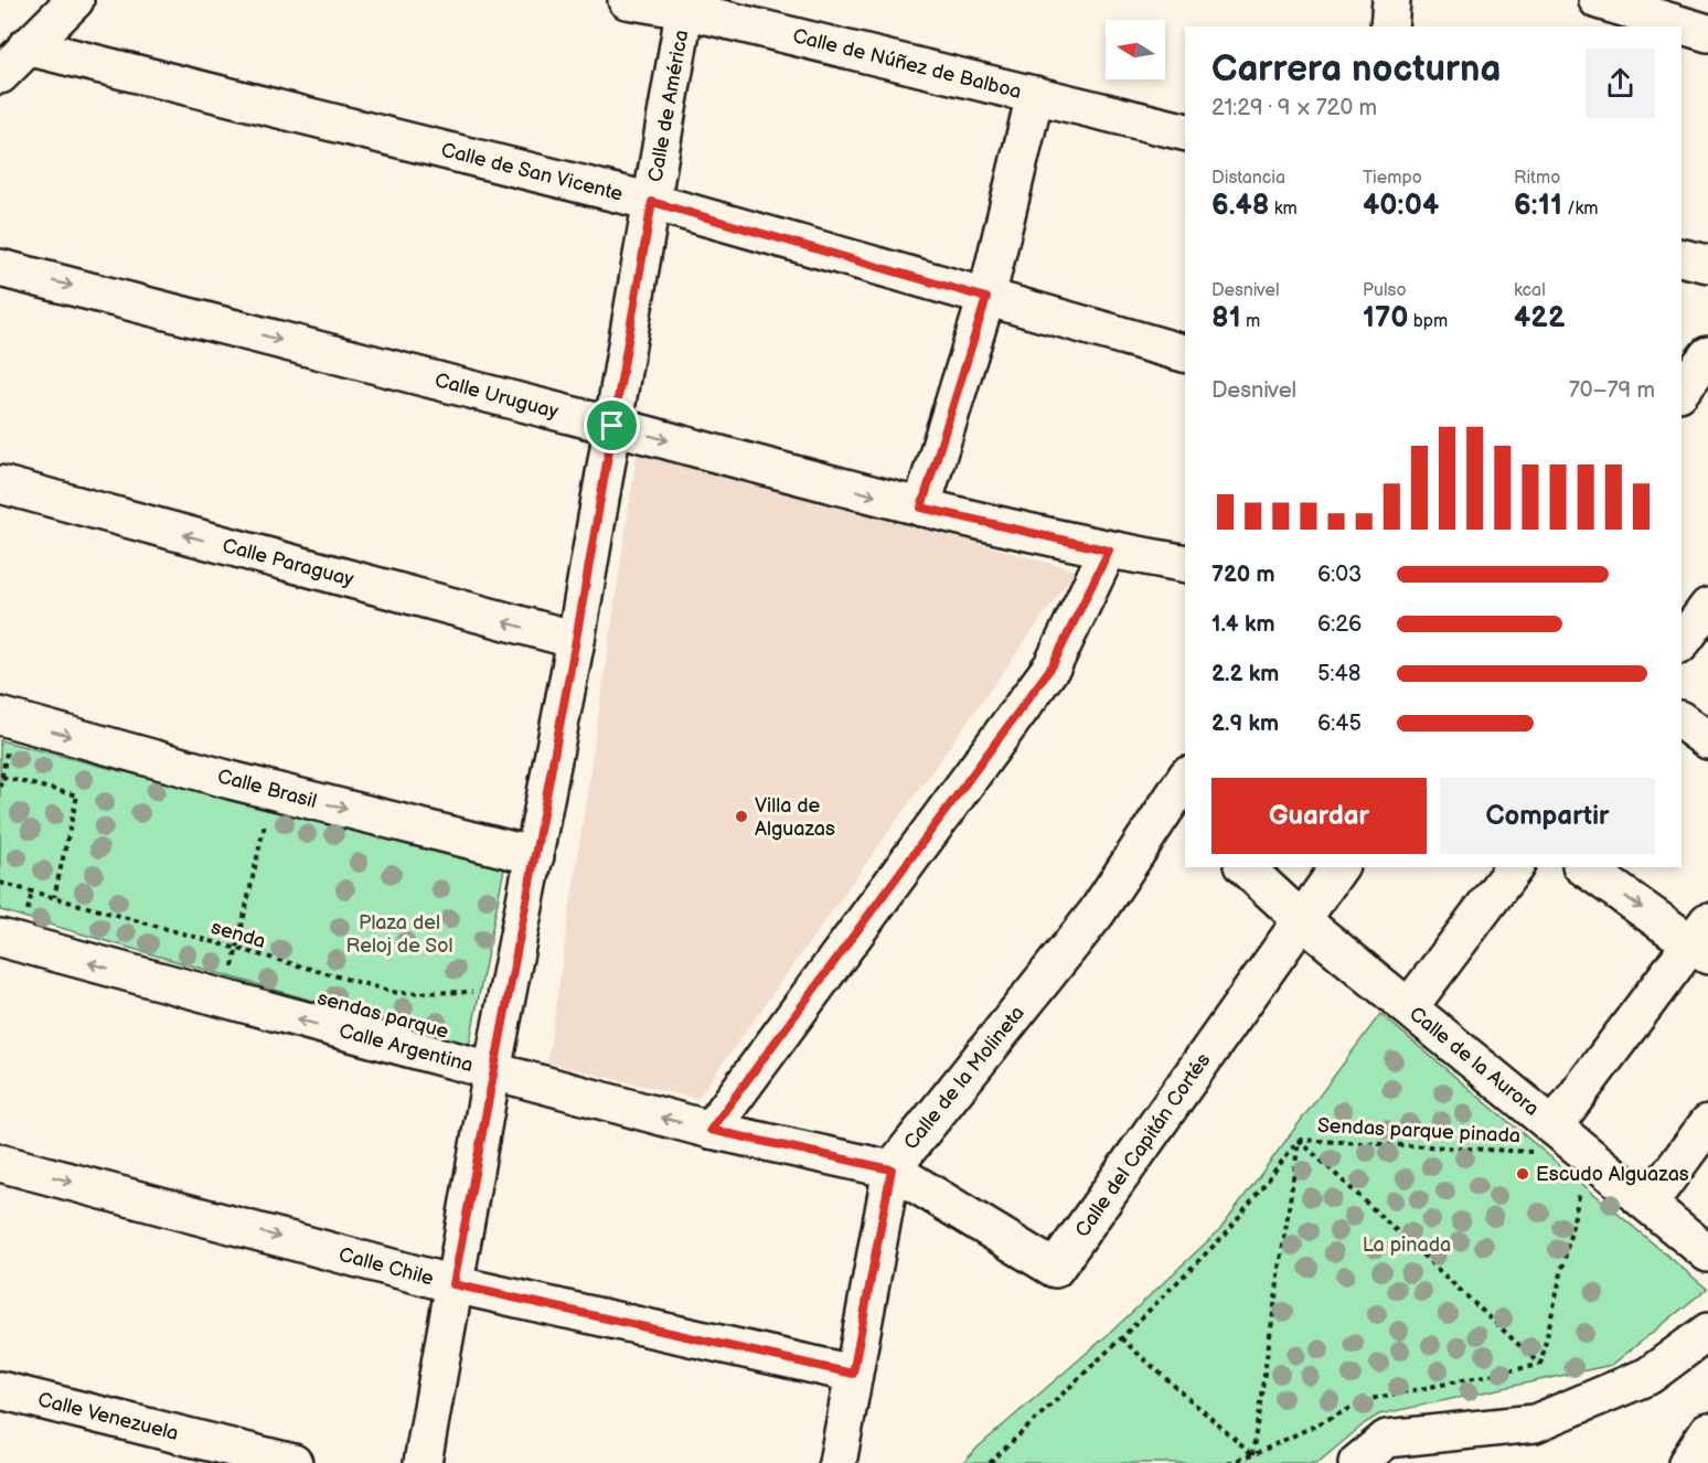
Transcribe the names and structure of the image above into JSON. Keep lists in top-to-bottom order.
{
  "streets": {
    "street": [
      "Calle de Núñez de Balboa",
      "Calle de América",
      "Calle de San Vicente",
      "Calle Uruguay",
      "Calle Paraguay",
      "Calle Brasil",
      "Calle Argentina",
      "Calle de la Aurora",
      "Calle de la Molineta",
      "Calle del Capitán Cortés",
      "Calle Chile",
      "Calle Venezuela"
    ],
    "path": ["senda", "sendas parque", "Sendas parque pinada"]
  },
  "crossings": [
    ["Calle de Núñez de Balboa", "Calle de América"],
    ["Calle de América", "Calle de San Vicente"],
    ["Calle de América", "Calle Uruguay"],
    ["Calle de América", "Calle Paraguay"],
    ["Calle de América", "Calle Brasil"],
    ["Calle de América", "Calle Argentina"],
    ["Calle de América", "Calle Chile"],
    ["senda", "sendas parque"],
    ["senda", "Calle Argentina"],
    ["Calle Argentina", "Calle de la Molineta"],
    ["Calle Argentina", "Calle del Capitán Cortés"],
    ["Calle de la Aurora", "Sendas parque pinada"],
    ["Calle de la Aurora", "Calle del Capitán Cortés"],
    ["Calle de la Molineta", "Calle del Capitán Cortés"],
    ["Calle de la Molineta", "Calle Chile"]
  ],
  "one_way": [
    "Calle Uruguay",
    "Calle Paraguay",
    "Calle Brasil",
    "Calle Argentina",
    "Calle Chile"
  ],
  "parks": ["Plaza del Reloj de Sol", "La pinada"],
  "places": ["Villa de Alguazas", "Escudo Alguazas"],
  "north": "left",
  "page": {
    "heading": ["Carrera nocturna", "21:29 · 9 × 720 m"],
    "stats": [
      ["Distancia", "6.48 km"],
      ["Tiempo", "40:04"],
      ["Ritmo", "6:11 /km"],
      ["Desnivel", "81 m"],
      ["Pulso", "170 bpm"],
      ["kcal", "422"]
    ],
    "chart": ["Desnivel", "70–79 m"],
    "list": [
      {
        "name": "720 m",
        "note": "6:03"
      },
      {
        "name": "1.4 km",
        "note": "6:26"
      },
      {
        "name": "2.2 km",
        "note": "5:48"
      },
      {
        "name": "2.9 km",
        "note": "6:45"
      }
    ],
    "buttons": ["Guardar", "Compartir"]
  }
}
